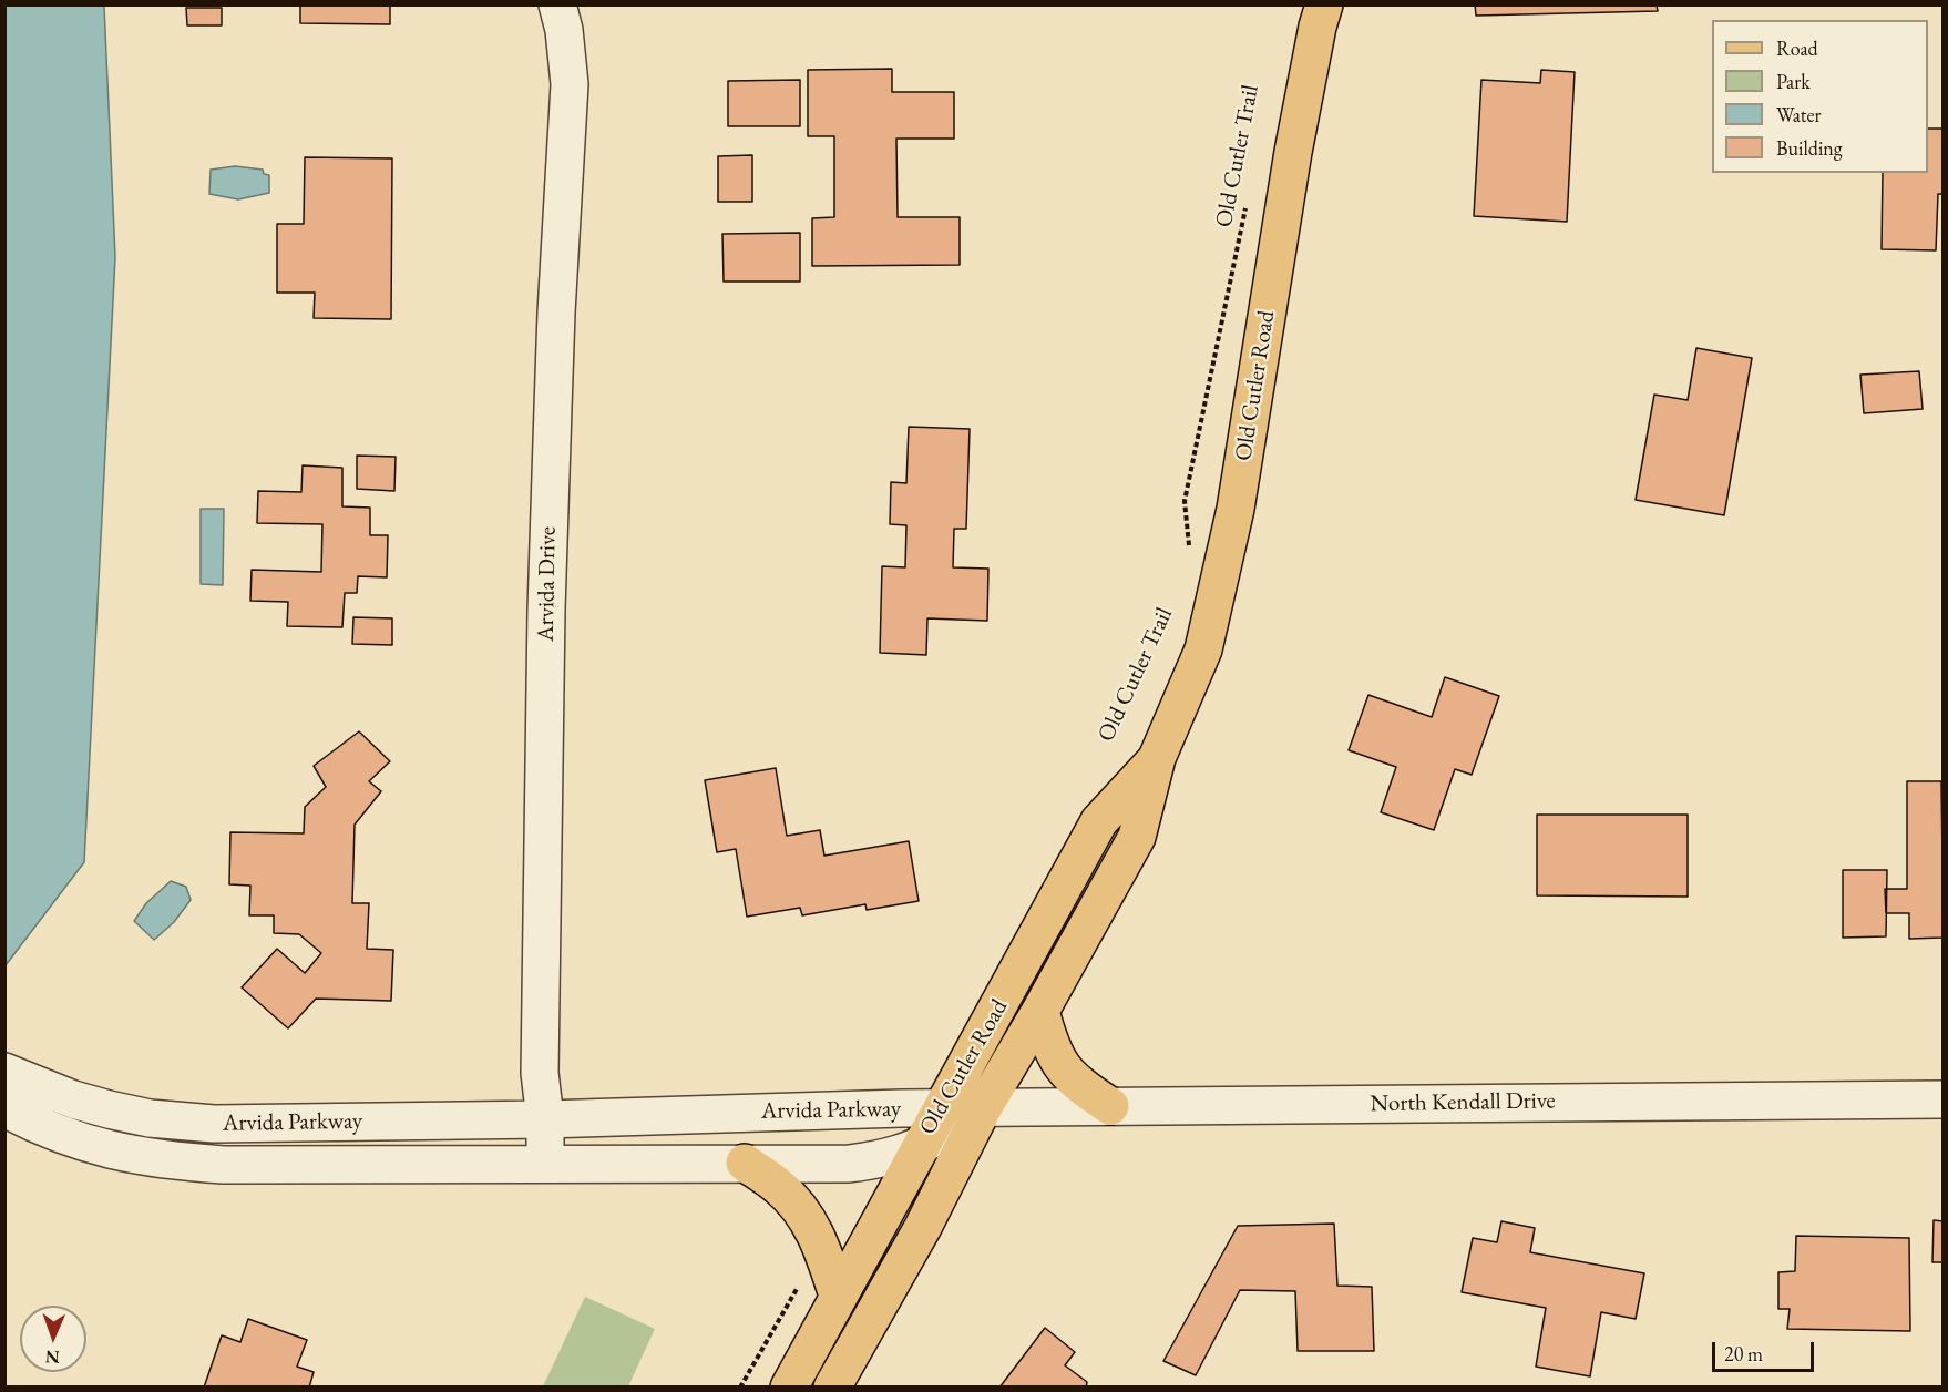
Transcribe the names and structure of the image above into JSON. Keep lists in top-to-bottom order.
{
  "streets": {
    "main road": ["Old Cutler Road"],
    "street": ["Arvida Drive", "North Kendall Drive", "Arvida Parkway"],
    "path": ["Old Cutler Trail"]
  },
  "crossings": [
    ["Old Cutler Road", "North Kendall Drive"],
    ["Old Cutler Road", "Arvida Parkway"],
    ["Arvida Drive", "Arvida Parkway"],
    ["North Kendall Drive", "Arvida Parkway"]
  ],
  "legend": [
    "Road",
    "Park",
    "Water",
    "Building"
  ],
  "scale_bar": "20 m",
  "north": "bottom"
}
